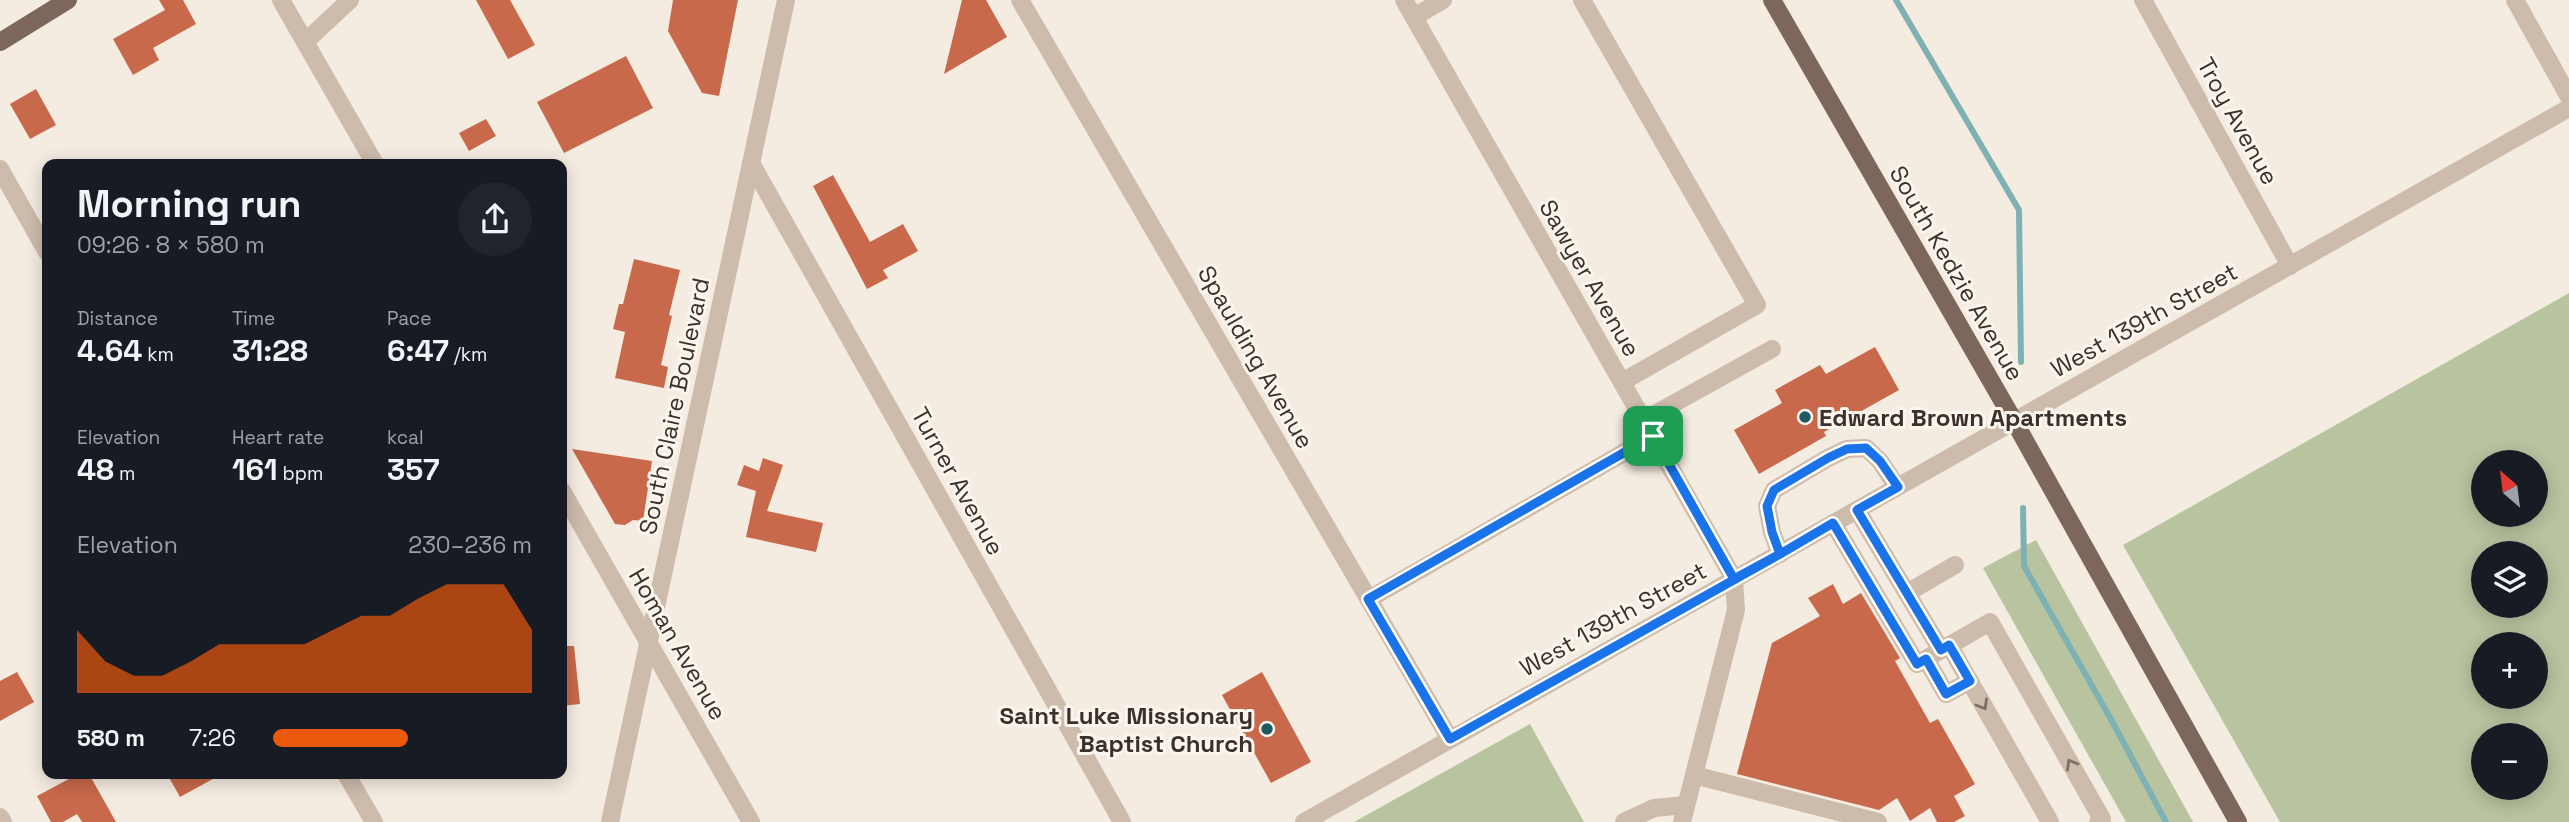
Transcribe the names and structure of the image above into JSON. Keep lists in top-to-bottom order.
{
  "streets": {
    "main road": ["South Kedzie Avenue"],
    "street": [
      "Troy Avenue",
      "Sawyer Avenue",
      "West 139th Street",
      "Spaulding Avenue",
      "South Claire Boulevard",
      "Turner Avenue",
      "Homan Avenue"
    ]
  },
  "crossings": [
    ["Troy Avenue", "West 139th Street"],
    ["South Kedzie Avenue", "West 139th Street"],
    ["Sawyer Avenue", "West 139th Street"],
    ["West 139th Street", "Spaulding Avenue"],
    ["South Claire Boulevard", "Turner Avenue"],
    ["South Claire Boulevard", "Homan Avenue"]
  ],
  "places": ["Edward Brown Apartments", "Saint Luke Missionary Baptist Church"],
  "north": "top left",
  "page": {
    "heading": ["Morning run", "09:26 · 8 × 580 m"],
    "stats": [
      ["Distance", "4.64 km"],
      ["Time", "31:28"],
      ["Pace", "6:47 /km"],
      ["Elevation", "48 m"],
      ["Heart rate", "161 bpm"],
      ["kcal", "357"]
    ],
    "map_buttons": ["+", "−"],
    "chart": ["Elevation", "230–236 m"],
    "list": [
      {
        "name": "580 m",
        "note": "7:26"
      }
    ]
  }
}
